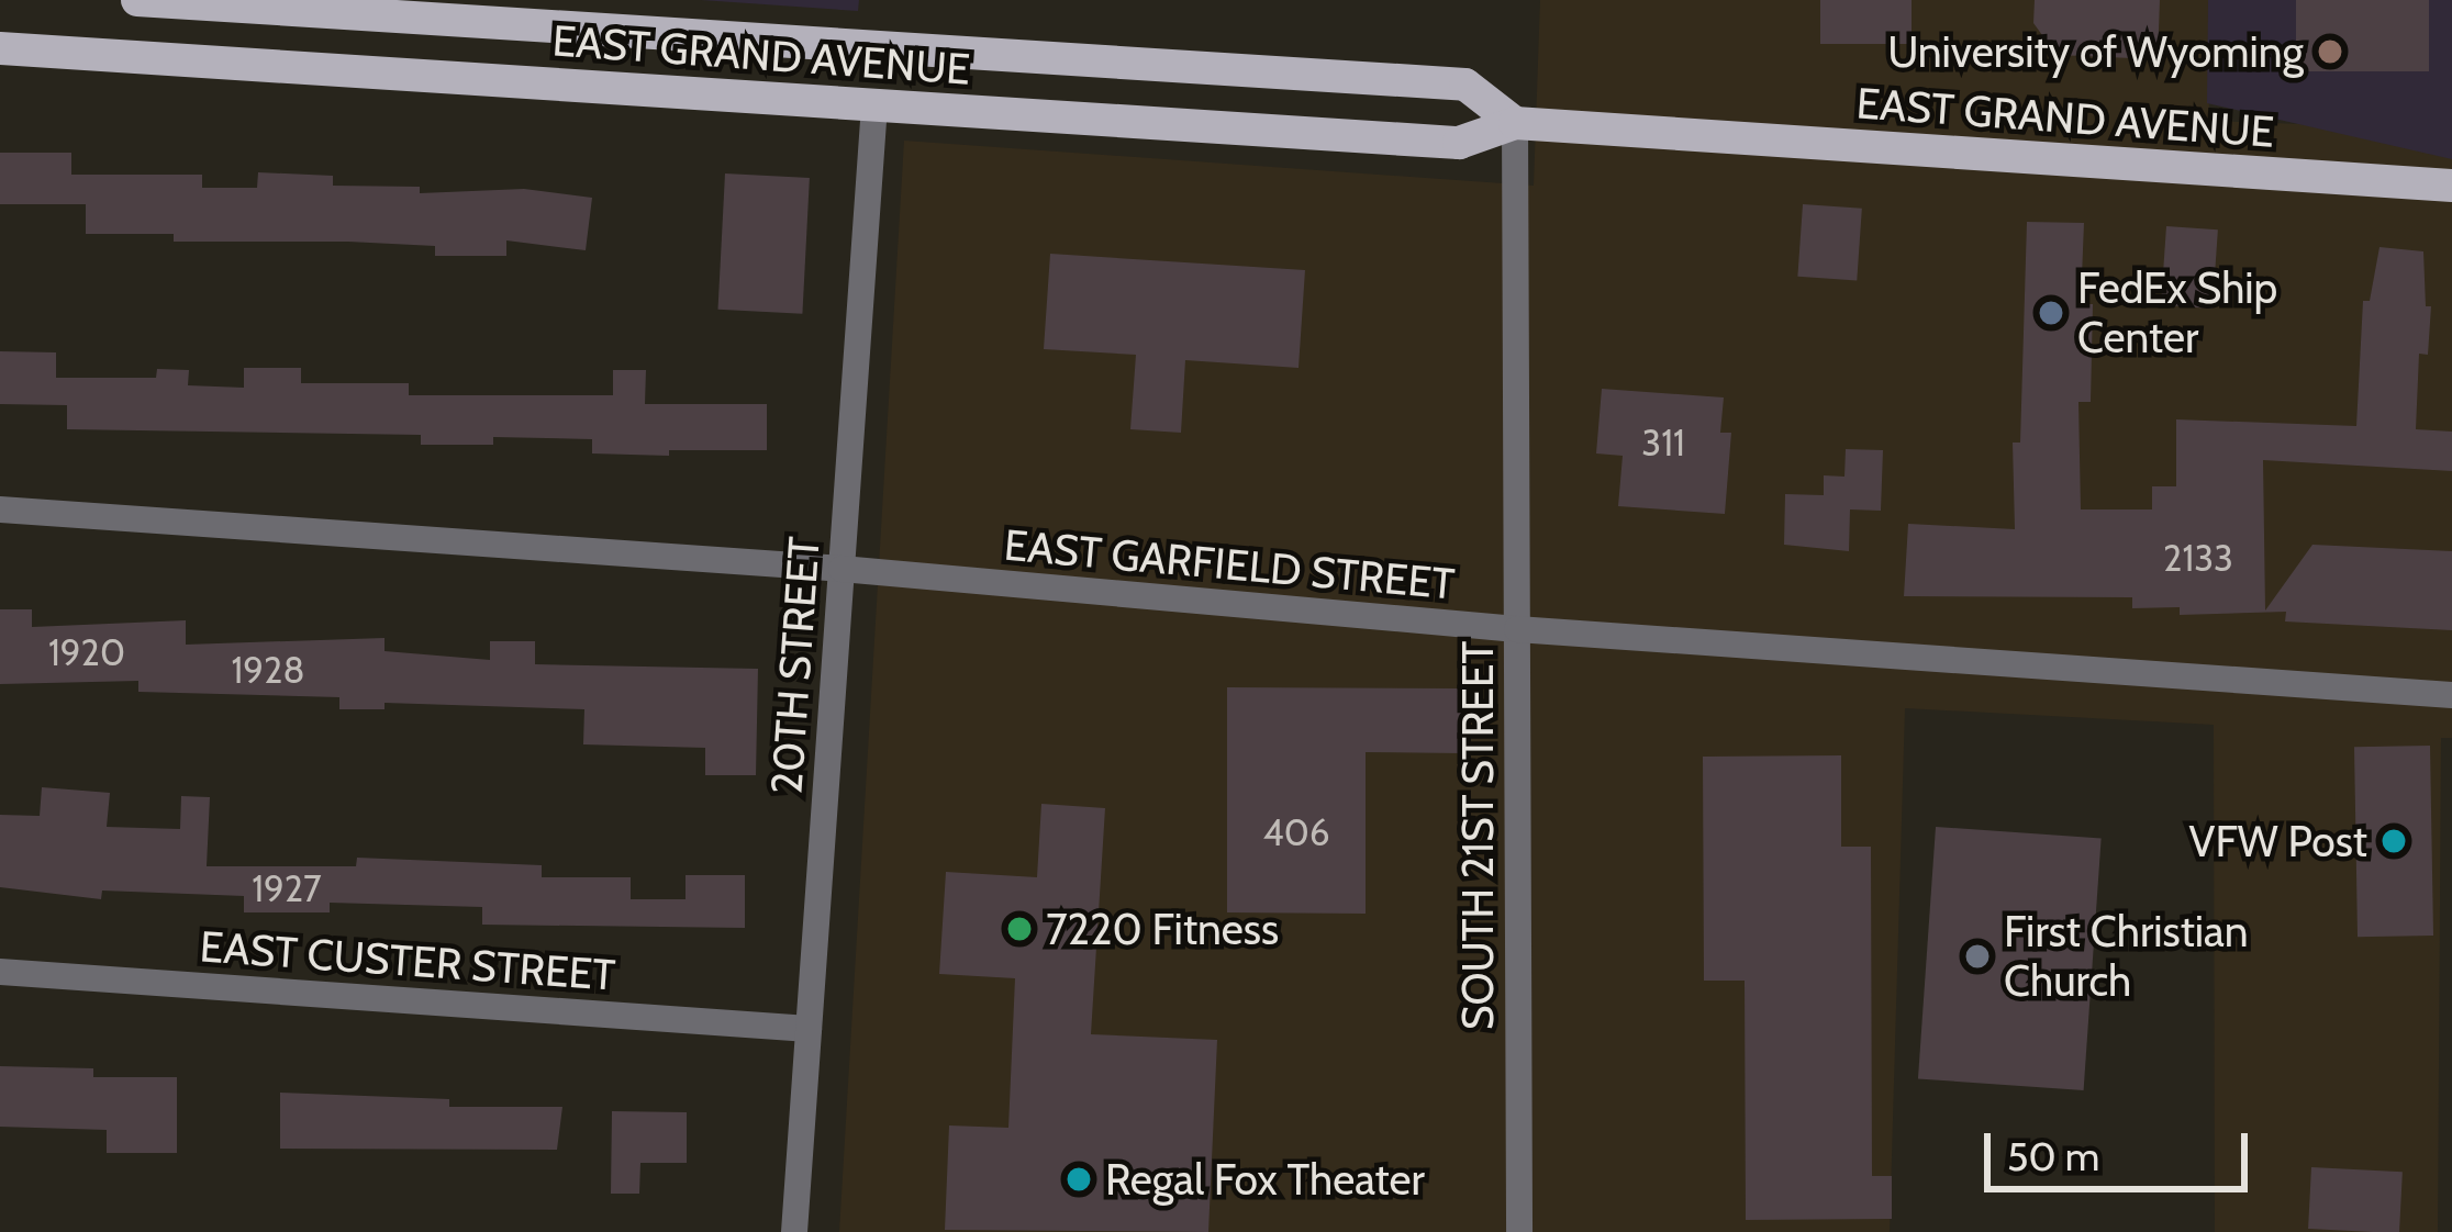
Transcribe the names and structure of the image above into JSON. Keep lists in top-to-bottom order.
{
  "streets": {
    "main road": ["EAST GRAND AVENUE"],
    "street": [
      "EAST GARFIELD STREET",
      "20TH STREET",
      "SOUTH 21ST STREET",
      "EAST CUSTER STREET"
    ]
  },
  "crossings": [
    ["EAST GRAND AVENUE", "20TH STREET"],
    ["EAST GRAND AVENUE", "SOUTH 21ST STREET"],
    ["EAST GARFIELD STREET", "20TH STREET"],
    ["EAST GARFIELD STREET", "SOUTH 21ST STREET"],
    ["20TH STREET", "EAST CUSTER STREET"]
  ],
  "places": [
    "University of Wyoming",
    "FedEx Ship Center",
    "VFW Post",
    "7220 Fitness",
    "First Christian Church",
    "Regal Fox Theater"
  ],
  "house_numbers": [
    "311",
    "2133",
    "1920",
    "1928",
    "406",
    "1927"
  ],
  "scale_bar": "50 m"
}
